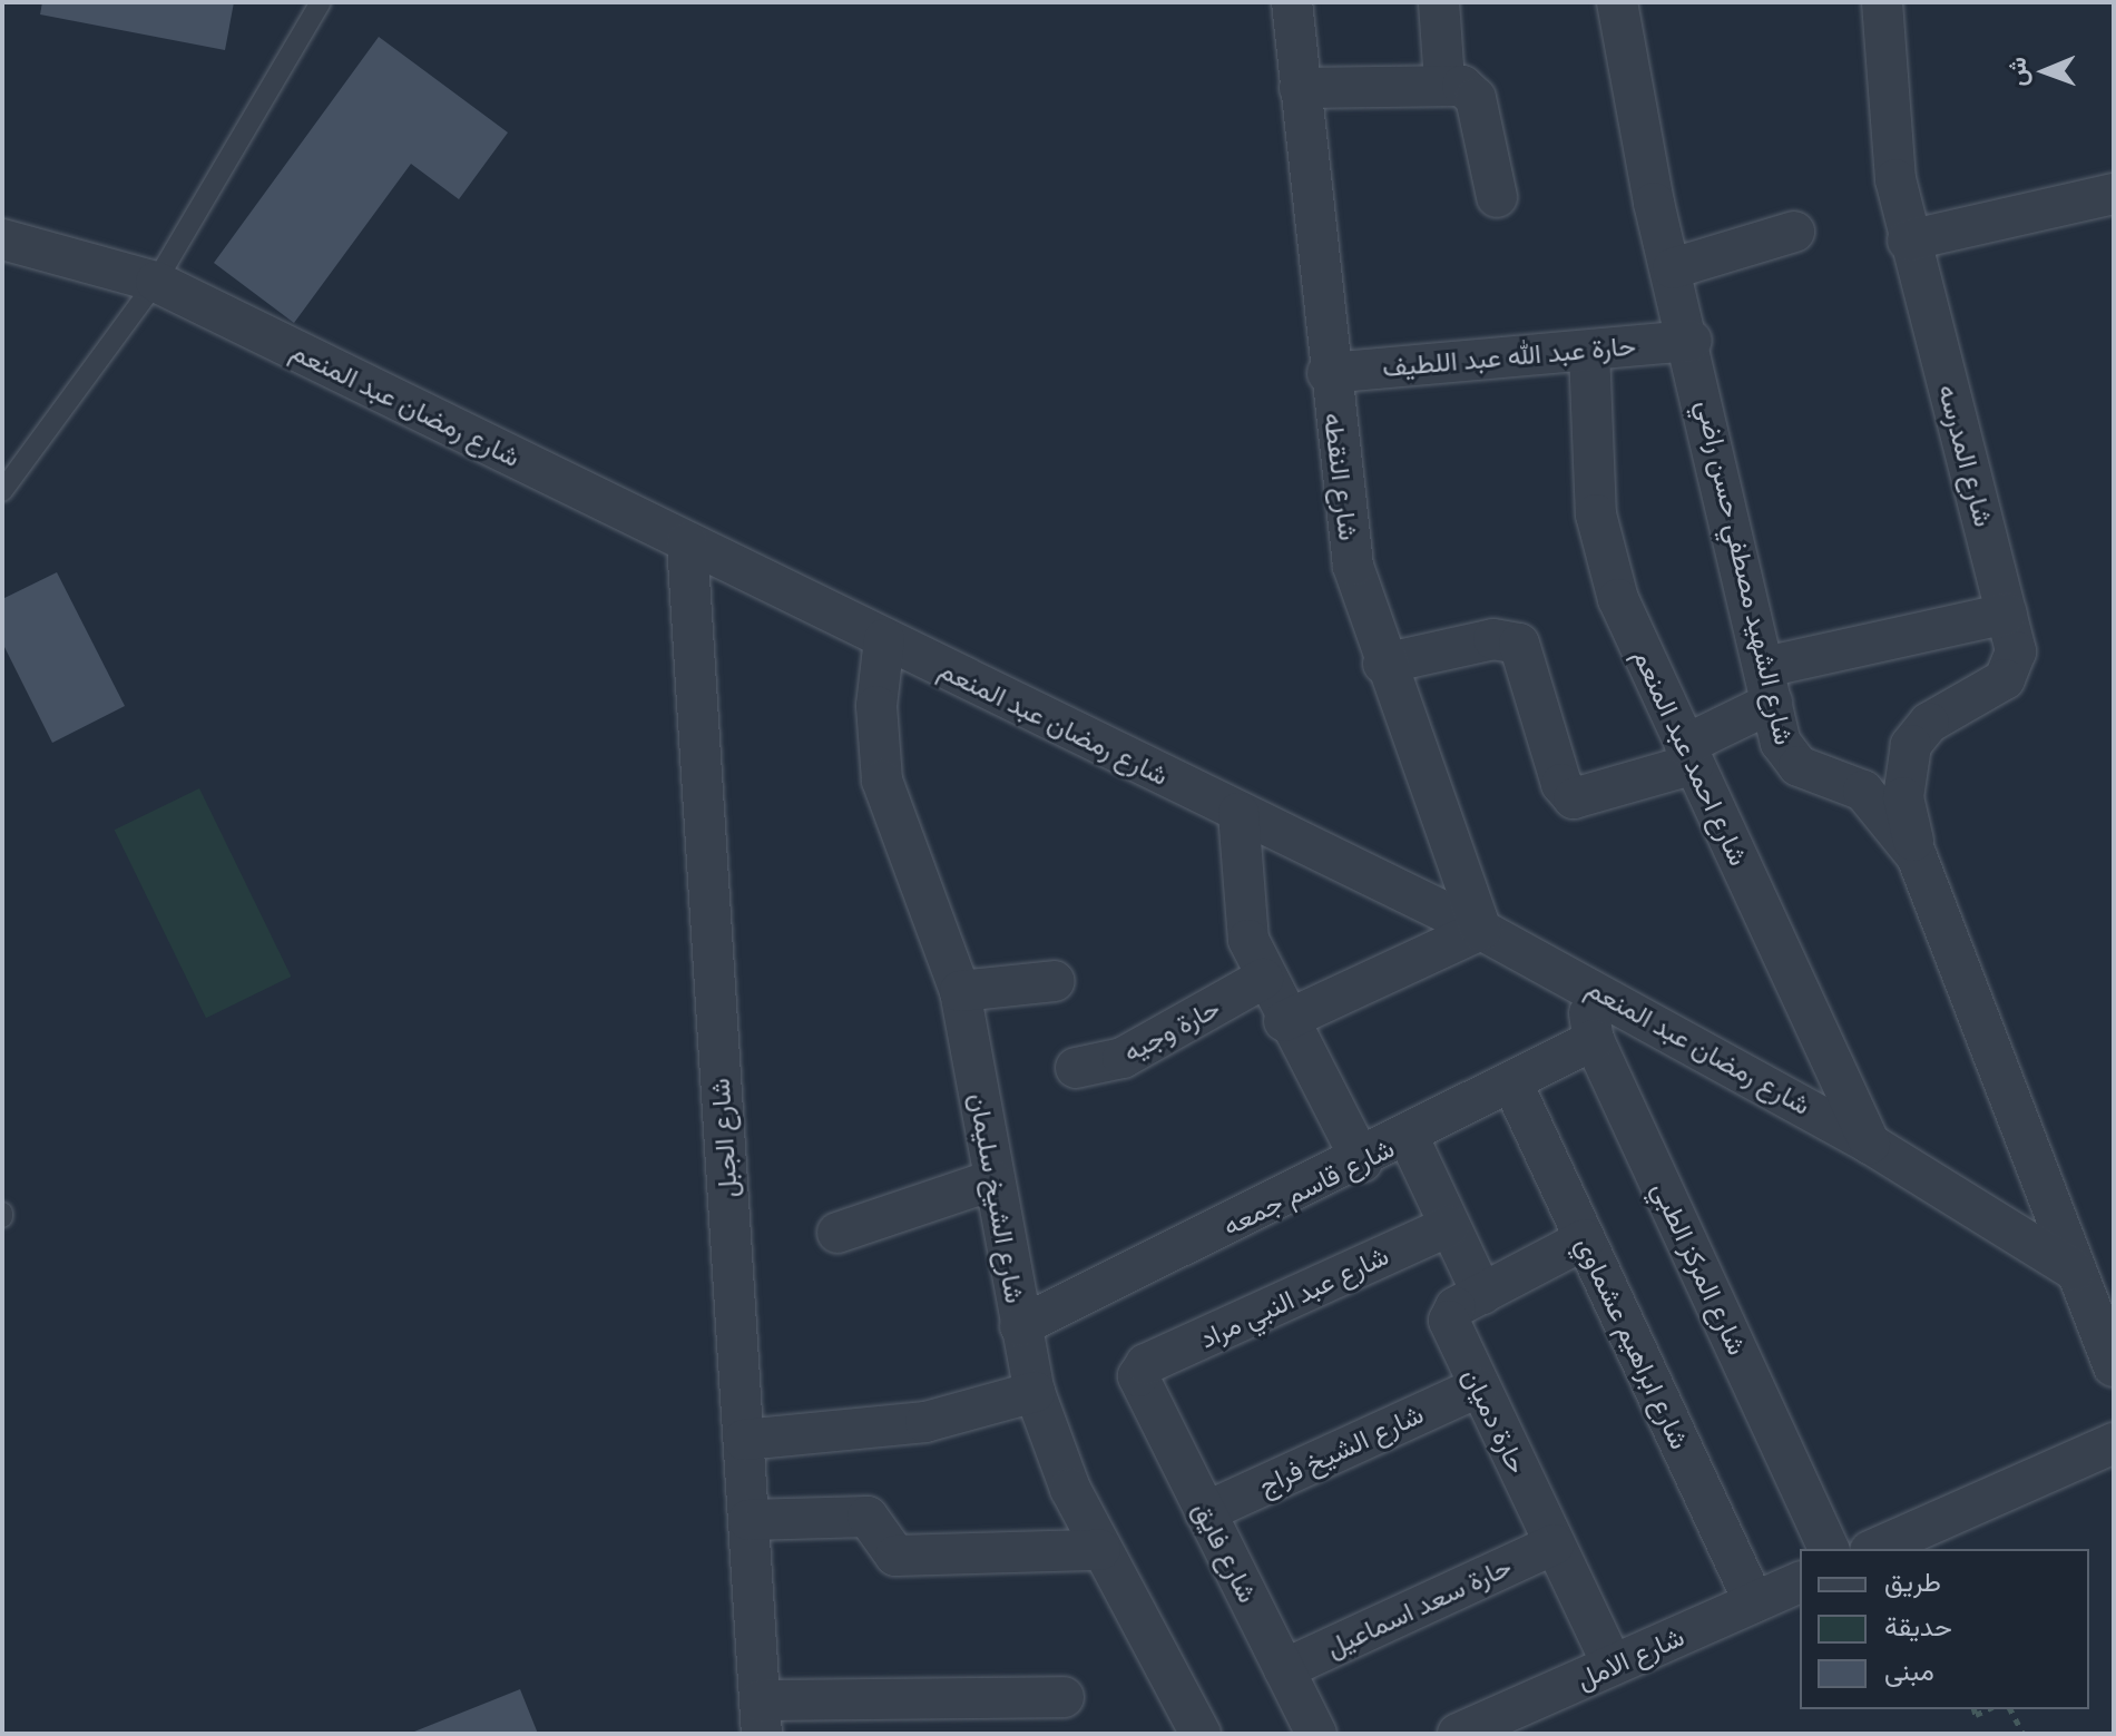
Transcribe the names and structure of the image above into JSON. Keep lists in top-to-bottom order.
{
  "streets": {
    "street": [
      "حارة عبد الله عبد اللطيف",
      "شارع رمضان عبد المنعم",
      "شارع المدرسه",
      "شارع النقطه",
      "شارع الشهيد مصطفي حسن راضي",
      "شارع احمد عبد المنعم",
      "حارة وجيه",
      "شارع الجبل",
      "شارع قاسم جمعه",
      "شارع الشيخ سليمان",
      "شارع المركز الطبي",
      "شارع عبد النبي مراد",
      "شارع ابراهيم عشماوي",
      "حارة دميان",
      "شارع الشيخ فراج",
      "شارع فايق",
      "حارة سعد اسماعيل",
      "شارع الامل"
    ]
  },
  "crossings": [
    ["حارة عبد الله عبد اللطيف", "شارع النقطه"],
    ["حارة عبد الله عبد اللطيف", "شارع الشهيد مصطفي حسن راضي"],
    ["حارة عبد الله عبد اللطيف", "شارع احمد عبد المنعم"],
    ["شارع رمضان عبد المنعم", "شارع النقطه"],
    ["شارع رمضان عبد المنعم", "شارع الشهيد مصطفي حسن راضي"],
    ["شارع رمضان عبد المنعم", "شارع احمد عبد المنعم"],
    ["شارع رمضان عبد المنعم", "شارع الجبل"],
    ["شارع رمضان عبد المنعم", "شارع الشيخ سليمان"],
    ["شارع رمضان عبد المنعم", "شارع المركز الطبي"],
    ["شارع المدرسه", "شارع الشهيد مصطفي حسن راضي"],
    ["شارع قاسم جمعه", "شارع الشيخ سليمان"],
    ["شارع قاسم جمعه", "شارع المركز الطبي"],
    ["شارع قاسم جمعه", "شارع ابراهيم عشماوي"],
    ["شارع عبد النبي مراد", "شارع فايق"],
    ["شارع ابراهيم عشماوي", "حارة دميان"],
    ["شارع ابراهيم عشماوي", "شارع الامل"],
    ["حارة دميان", "شارع الشيخ فراج"],
    ["حارة دميان", "حارة سعد اسماعيل"],
    ["حارة دميان", "شارع الامل"],
    ["شارع الشيخ فراج", "شارع فايق"],
    ["شارع فايق", "حارة سعد اسماعيل"]
  ],
  "legend": ["طريق", "حديقة", "مبنى"],
  "north": "left"
}
